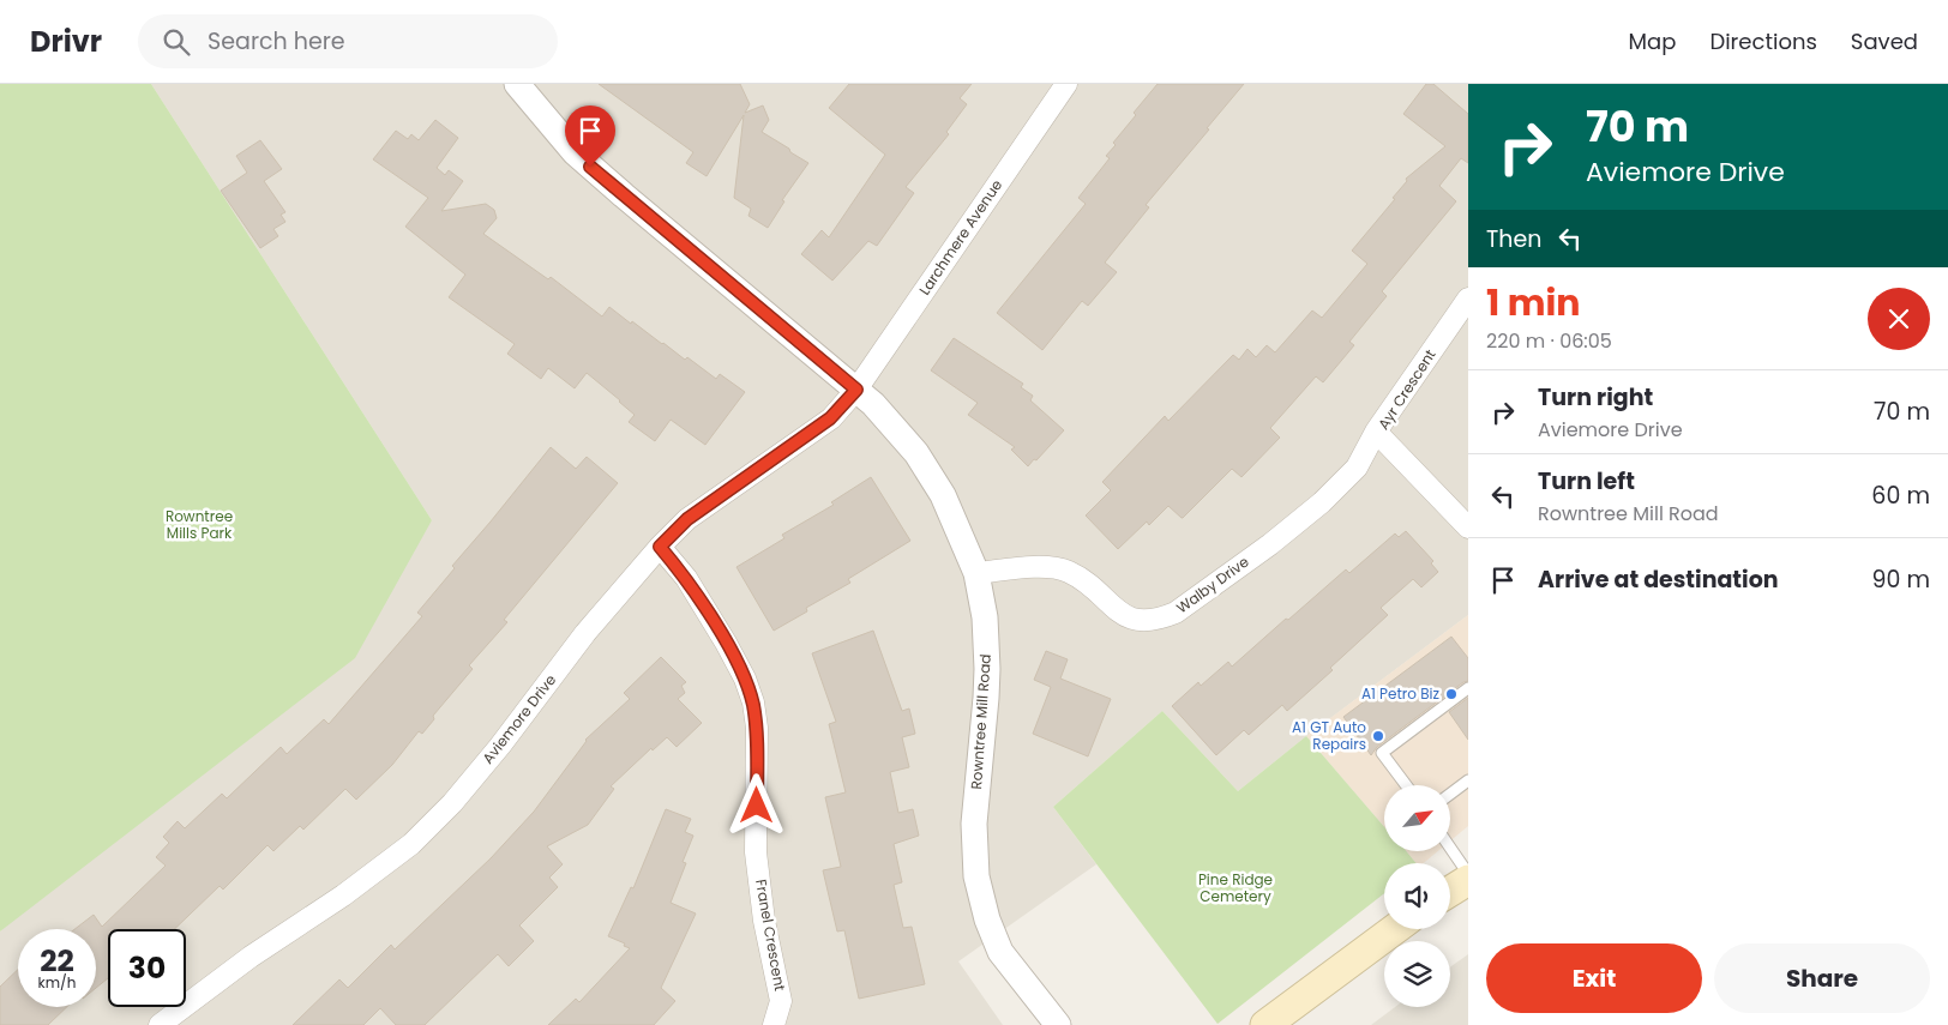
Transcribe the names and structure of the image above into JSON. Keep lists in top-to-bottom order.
{
  "streets": {
    "street": [
      "Larchmere Avenue",
      "Ayr Crescent",
      "Walby Drive",
      "Aviemore Drive",
      "Rowntree Mill Road",
      "Franel Crescent"
    ]
  },
  "crossings": [
    ["Larchmere Avenue", "Aviemore Drive"],
    ["Larchmere Avenue", "Rowntree Mill Road"],
    ["Ayr Crescent", "Walby Drive"],
    ["Walby Drive", "Rowntree Mill Road"],
    ["Aviemore Drive", "Rowntree Mill Road"],
    ["Aviemore Drive", "Franel Crescent"]
  ],
  "parks": ["Rowntree Mills Park", "Pine Ridge Cemetery"],
  "places": ["A1 Petro Biz", "A1 GT Auto Repairs"],
  "north": "top right",
  "page": {
    "header": "Drivr",
    "search": "Search here",
    "nav": ["Map", "Directions", "Saved"],
    "turn": ["70 m", "Aviemore Drive"],
    "then": "Then",
    "heading": ["1 min", "220 m · 06:05"],
    "list": [
      {
        "name": "Turn right",
        "note": "Aviemore Drive",
        "value": "70 m"
      },
      {
        "name": "Turn left",
        "note": "Rowntree Mill Road",
        "value": "60 m"
      },
      {
        "name": "Arrive at destination",
        "value": "90 m"
      }
    ],
    "speed": "22 km/h",
    "limit": "30",
    "buttons": ["Exit", "Share"]
  }
}
